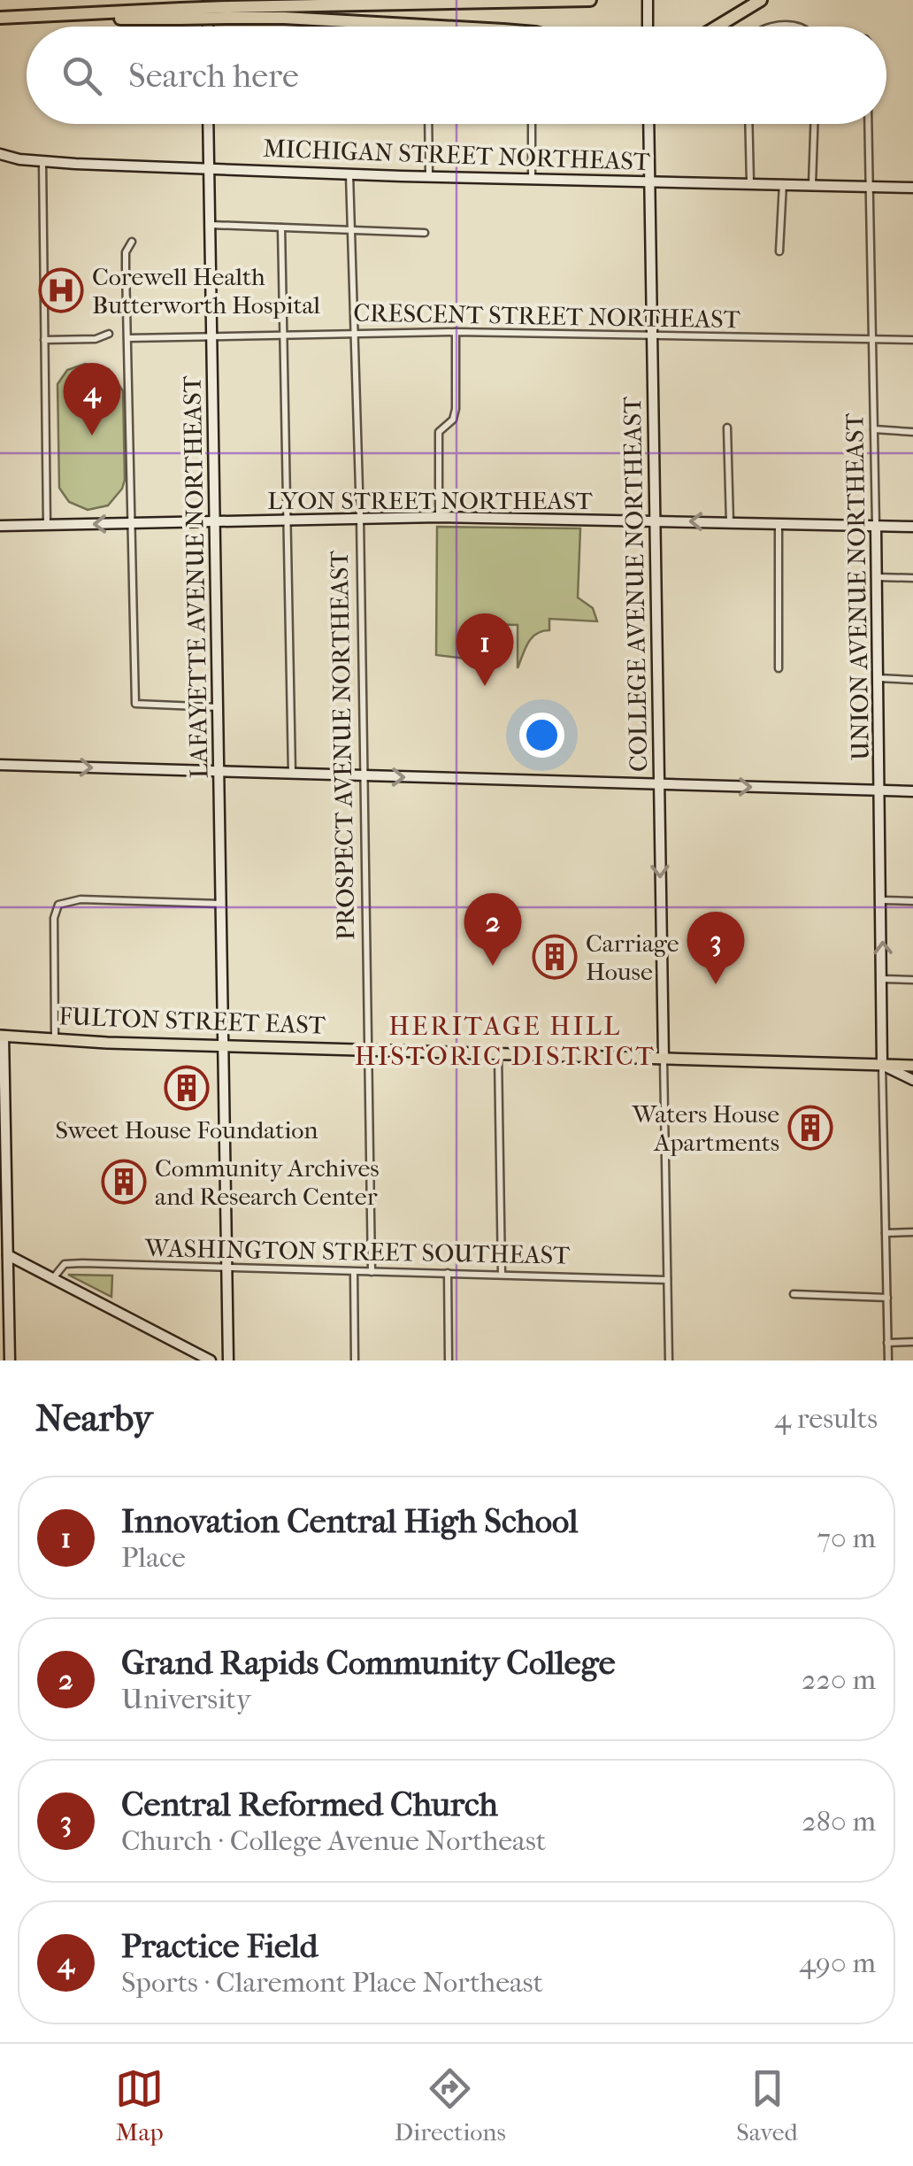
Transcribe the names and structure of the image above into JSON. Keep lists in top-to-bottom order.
{
  "streets": {
    "main road": ["FULTON STREET EAST"],
    "street": [
      "MICHIGAN STREET NORTHEAST",
      "CRESCENT STREET NORTHEAST",
      "LYON STREET NORTHEAST",
      "LAFAYETTE AVENUE NORTHEAST",
      "COLLEGE AVENUE NORTHEAST",
      "UNION AVENUE NORTHEAST",
      "PROSPECT AVENUE NORTHEAST",
      "WASHINGTON STREET SOUTHEAST"
    ]
  },
  "crossings": [
    ["MICHIGAN STREET NORTHEAST", "LAFAYETTE AVENUE NORTHEAST"],
    ["MICHIGAN STREET NORTHEAST", "COLLEGE AVENUE NORTHEAST"],
    ["MICHIGAN STREET NORTHEAST", "UNION AVENUE NORTHEAST"],
    ["MICHIGAN STREET NORTHEAST", "PROSPECT AVENUE NORTHEAST"],
    ["CRESCENT STREET NORTHEAST", "LAFAYETTE AVENUE NORTHEAST"],
    ["CRESCENT STREET NORTHEAST", "COLLEGE AVENUE NORTHEAST"],
    ["CRESCENT STREET NORTHEAST", "UNION AVENUE NORTHEAST"],
    ["CRESCENT STREET NORTHEAST", "PROSPECT AVENUE NORTHEAST"],
    ["LYON STREET NORTHEAST", "LAFAYETTE AVENUE NORTHEAST"],
    ["LYON STREET NORTHEAST", "COLLEGE AVENUE NORTHEAST"],
    ["LYON STREET NORTHEAST", "UNION AVENUE NORTHEAST"],
    ["LYON STREET NORTHEAST", "PROSPECT AVENUE NORTHEAST"],
    ["LAFAYETTE AVENUE NORTHEAST", "FULTON STREET EAST"],
    ["LAFAYETTE AVENUE NORTHEAST", "WASHINGTON STREET SOUTHEAST"],
    ["COLLEGE AVENUE NORTHEAST", "FULTON STREET EAST"],
    ["UNION AVENUE NORTHEAST", "FULTON STREET EAST"],
    ["PROSPECT AVENUE NORTHEAST", "FULTON STREET EAST"],
    ["PROSPECT AVENUE NORTHEAST", "WASHINGTON STREET SOUTHEAST"]
  ],
  "districts": ["HERITAGE HILL HISTORIC DISTRICT"],
  "places": {
    "hospital": ["Corewell Health Butterworth Hospital"],
    "building": [
      "Carriage House",
      "Sweet House Foundation",
      "Waters House Apartments",
      "Community Archives and Research Center"
    ]
  },
  "page": {
    "search": "Search here",
    "pins": [
      "4",
      "1",
      "2",
      "3"
    ],
    "heading": ["Nearby", "4 results"],
    "list": [
      {
        "mark": "1",
        "name": "Innovation Central High School",
        "note": "Place",
        "value": "70 m"
      },
      {
        "mark": "2",
        "name": "Grand Rapids Community College",
        "note": "University",
        "value": "220 m"
      },
      {
        "mark": "3",
        "name": "Central Reformed Church",
        "note": "Church · College Avenue Northeast",
        "value": "280 m"
      },
      {
        "mark": "4",
        "name": "Practice Field",
        "note": "Sports · Claremont Place Northeast",
        "value": "490 m"
      }
    ],
    "nav": ["Map", "Directions", "Saved"]
  }
}
